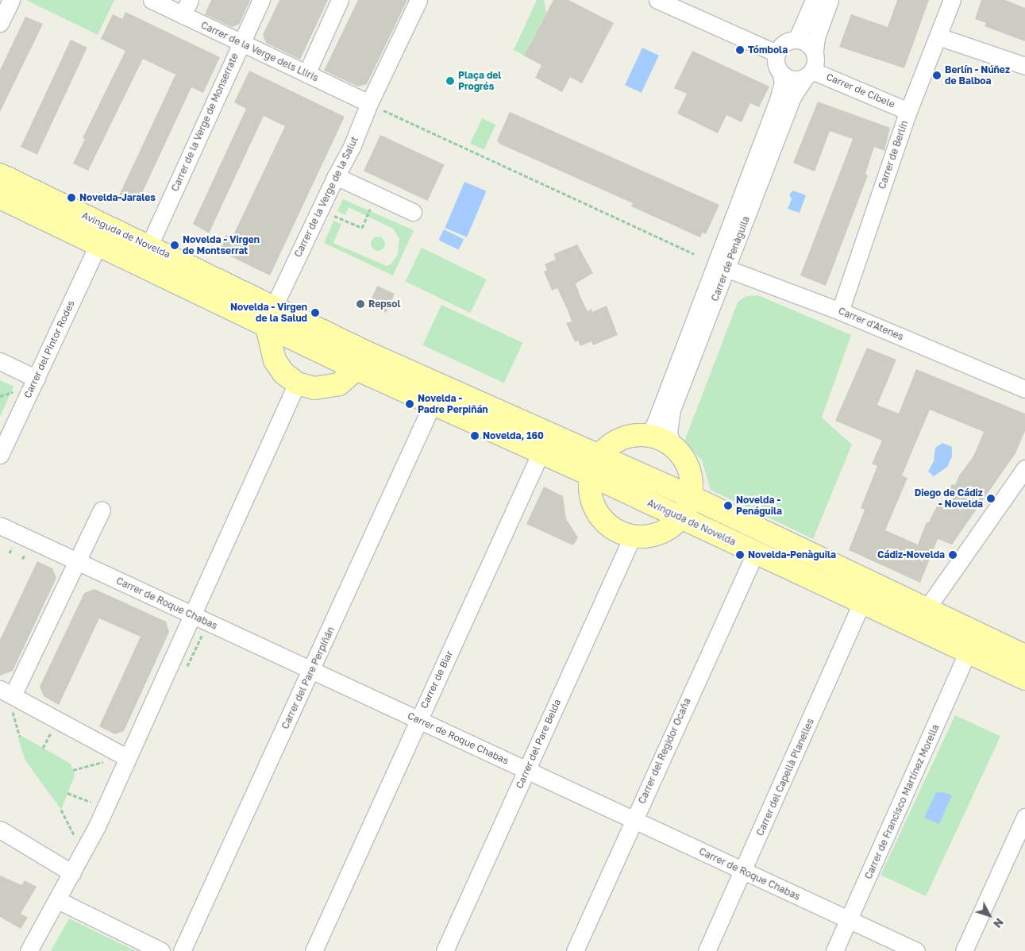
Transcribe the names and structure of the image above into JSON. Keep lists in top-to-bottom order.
{
  "streets": {
    "main road": ["Avinguda de Novelda"],
    "street": [
      "Carrer de la Verge dels Lliris",
      "Carrer de Cíbele",
      "Carrer de la Verge de Monserrate",
      "Carrer de Berlín",
      "Carrer de la Verge de la Salut",
      "Carrer de Penàguila",
      "Carrer d'Atenes",
      "Carrer del Pintor Rodes",
      "Carrer de Roque Chabas",
      "Carrer del Pare Perpiñán",
      "Carrer de Biar",
      "Carrer del Pare Belda",
      "Carrer del Regidor Ocaña",
      "Carrer del Capellà Planelles",
      "Carrer de Francisco Martínez Morella"
    ]
  },
  "crossings": [
    ["Carrer de la Verge dels Lliris", "Carrer de la Verge de Monserrate"],
    ["Carrer de la Verge dels Lliris", "Carrer de la Verge de la Salut"],
    ["Carrer de Cíbele", "Carrer de Berlín"],
    ["Carrer de Cíbele", "Carrer de Penàguila"],
    ["Carrer de la Verge de Monserrate", "Avinguda de Novelda"],
    ["Carrer de Berlín", "Carrer d'Atenes"],
    ["Carrer de la Verge de la Salut", "Avinguda de Novelda"],
    ["Avinguda de Novelda", "Carrer del Pintor Rodes"],
    ["Avinguda de Novelda", "Carrer del Pare Perpiñán"],
    ["Avinguda de Novelda", "Carrer de Biar"],
    ["Avinguda de Novelda", "Carrer del Regidor Ocaña"],
    ["Avinguda de Novelda", "Carrer del Capellà Planelles"],
    ["Avinguda de Novelda", "Carrer de Francisco Martínez Morella"],
    ["Carrer de Penàguila", "Carrer d'Atenes"],
    ["Carrer de Roque Chabas", "Carrer del Pare Perpiñán"],
    ["Carrer de Roque Chabas", "Carrer de Biar"],
    ["Carrer de Roque Chabas", "Carrer del Pare Belda"],
    ["Carrer de Roque Chabas", "Carrer del Regidor Ocaña"],
    ["Carrer de Roque Chabas", "Carrer del Capellà Planelles"],
    ["Carrer de Roque Chabas", "Carrer de Francisco Martínez Morella"]
  ],
  "places": [
    "Tómbola",
    "Berlín - Núñez de Balboa",
    "Plaça del Progrés",
    "Novelda-Jarales",
    "Novelda - Virgen de Montserrat",
    "Repsol",
    "Novelda - Virgen de la Salud",
    "Novelda - Padre Perpiñán",
    "Novelda, 160",
    "Diego de Cádiz - Novelda",
    "Novelda - Penáguila",
    "Novelda-Penàguila",
    "Cádiz-Novelda"
  ],
  "north": "bottom right"
}
